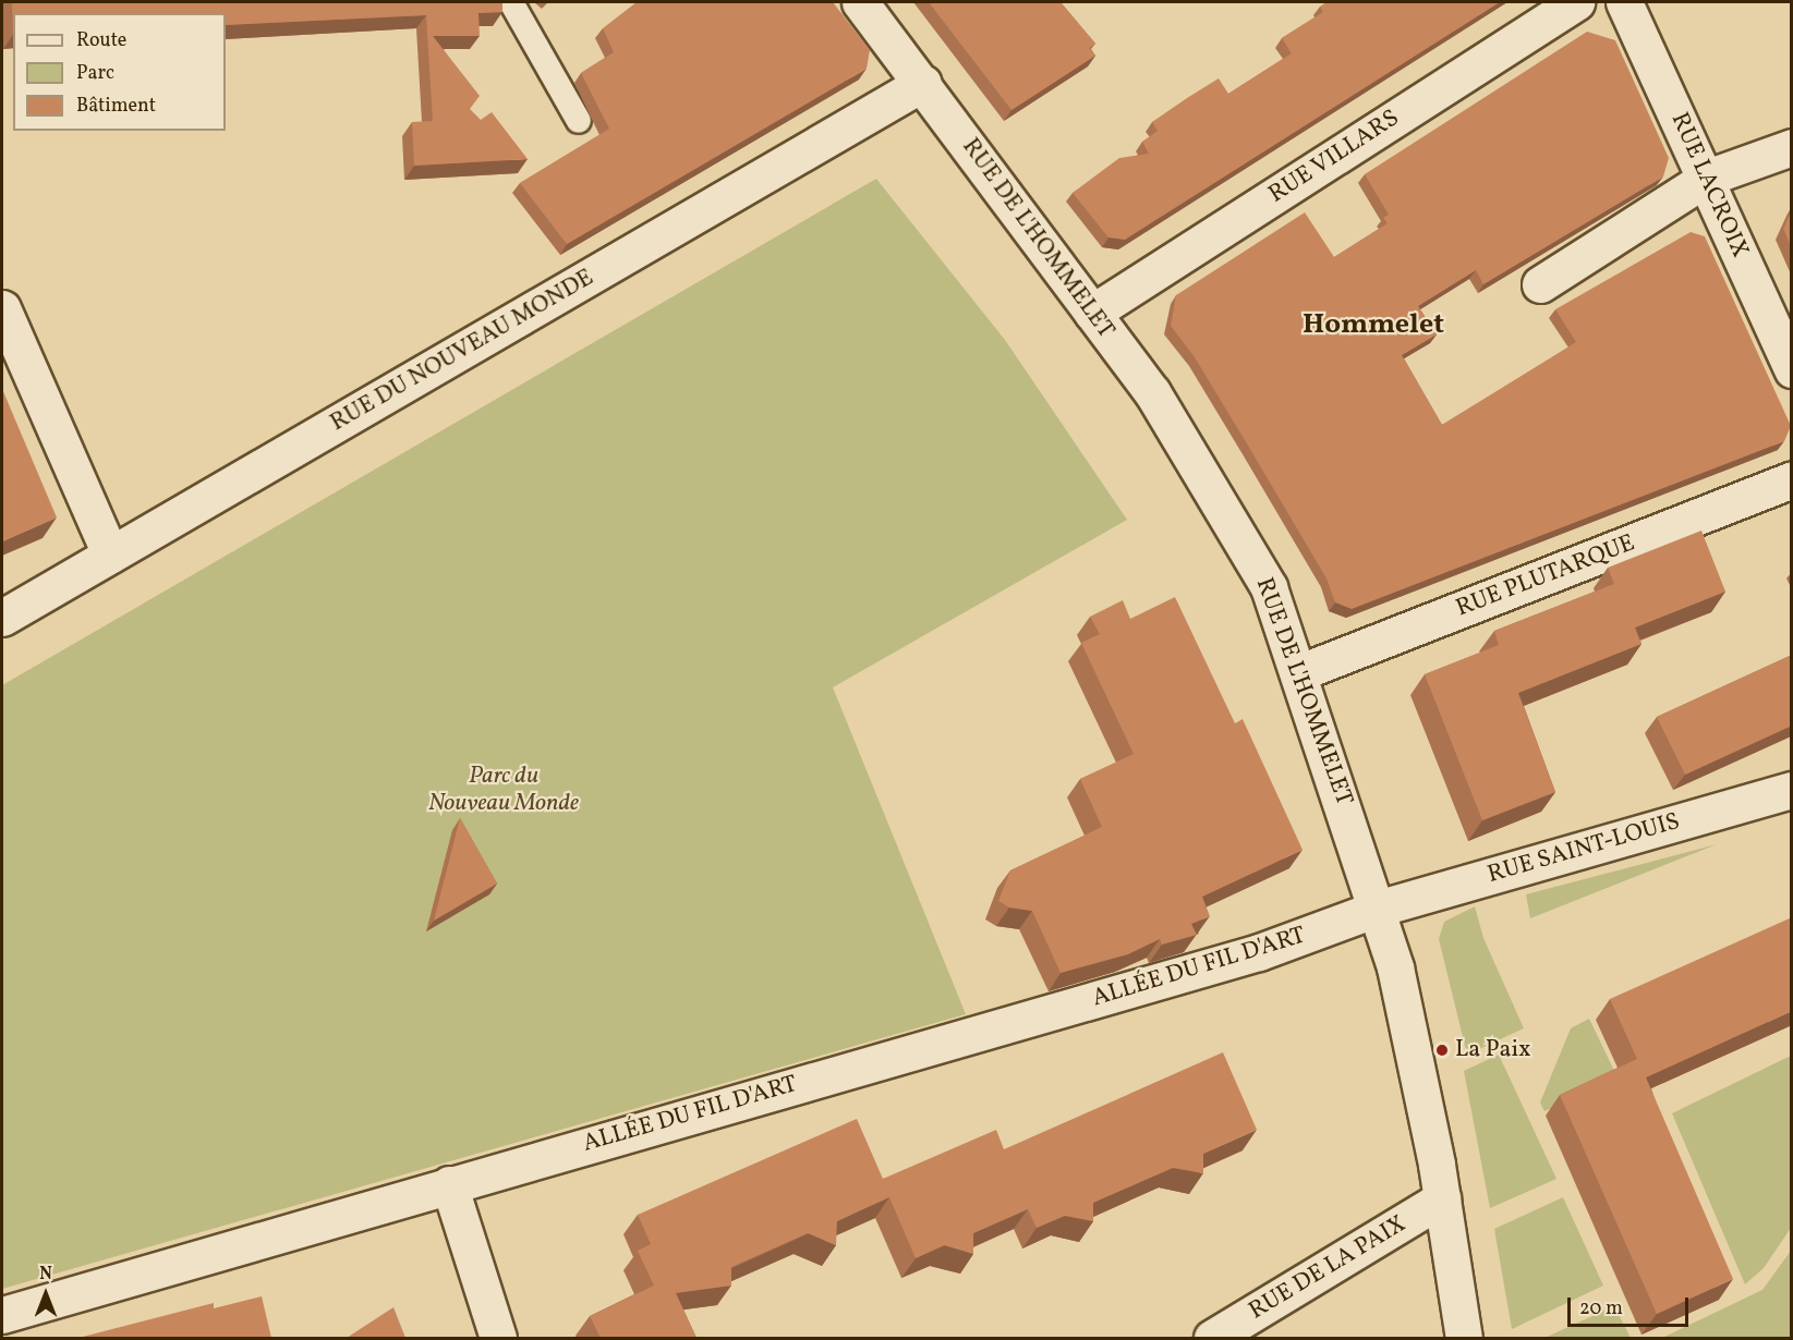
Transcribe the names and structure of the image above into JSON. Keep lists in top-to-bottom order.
{
  "streets": {
    "street": [
      "RUE VILLARS",
      "RUE LACROIX",
      "RUE DE L'HOMMELET",
      "RUE DU NOUVEAU MONDE",
      "RUE PLUTARQUE",
      "RUE SAINT-LOUIS",
      "ALLÉE DU FIL D'ART",
      "RUE DE LA PAIX"
    ]
  },
  "crossings": [
    ["RUE VILLARS", "RUE DE L'HOMMELET"],
    ["RUE DE L'HOMMELET", "RUE DU NOUVEAU MONDE"],
    ["RUE DE L'HOMMELET", "RUE PLUTARQUE"],
    ["RUE DE L'HOMMELET", "RUE SAINT-LOUIS"],
    ["RUE DE L'HOMMELET", "ALLÉE DU FIL D'ART"],
    ["RUE DE L'HOMMELET", "RUE DE LA PAIX"],
    ["RUE SAINT-LOUIS", "ALLÉE DU FIL D'ART"]
  ],
  "districts": ["Hommelet"],
  "parks": ["Parc du Nouveau Monde"],
  "places": ["La Paix"],
  "legend": ["Route", "Parc", "Bâtiment"],
  "scale_bar": "20 m",
  "north": "top"
}
